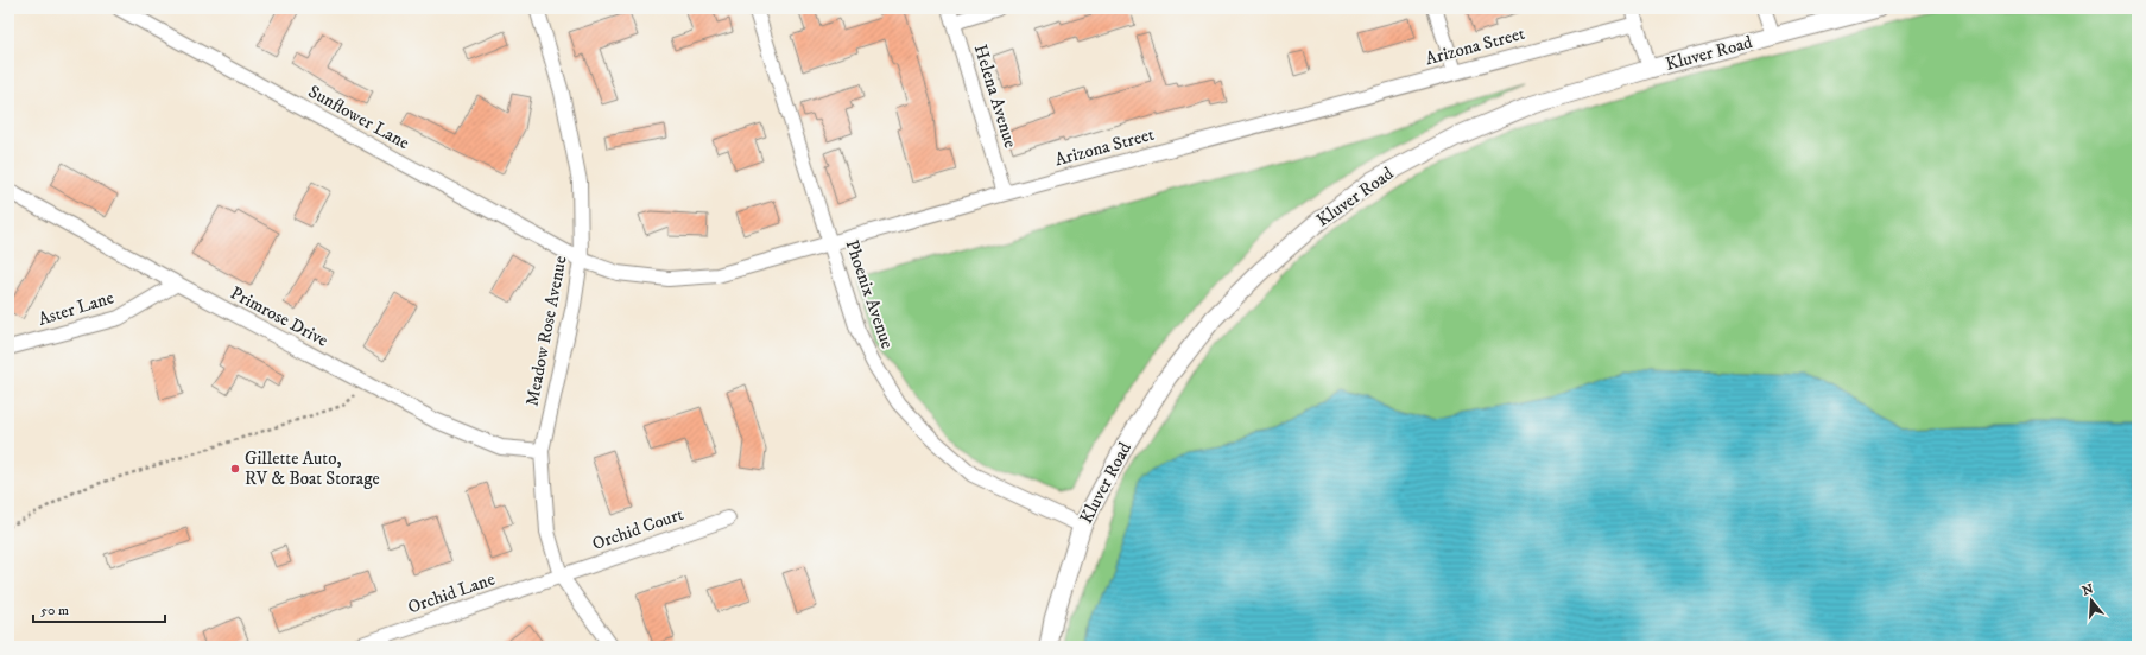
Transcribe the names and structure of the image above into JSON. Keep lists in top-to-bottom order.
{
  "streets": {
    "street": [
      "Arizona Street",
      "Kluver Road",
      "Helena Avenue",
      "Sunflower Lane",
      "Phoenix Avenue",
      "Aster Lane",
      "Primrose Drive",
      "Meadow Rose Avenue",
      "Orchid Court",
      "Orchid Lane"
    ]
  },
  "crossings": [
    ["Arizona Street", "Helena Avenue"],
    ["Arizona Street", "Sunflower Lane"],
    ["Arizona Street", "Phoenix Avenue"],
    ["Arizona Street", "Meadow Rose Avenue"],
    ["Kluver Road", "Phoenix Avenue"],
    ["Sunflower Lane", "Meadow Rose Avenue"],
    ["Aster Lane", "Primrose Drive"],
    ["Primrose Drive", "Meadow Rose Avenue"],
    ["Meadow Rose Avenue", "Orchid Court"],
    ["Meadow Rose Avenue", "Orchid Lane"],
    ["Orchid Court", "Orchid Lane"]
  ],
  "places": ["Gillette Auto, RV & Boat Storage"],
  "scale_bar": "50 m",
  "north": "top"
}
